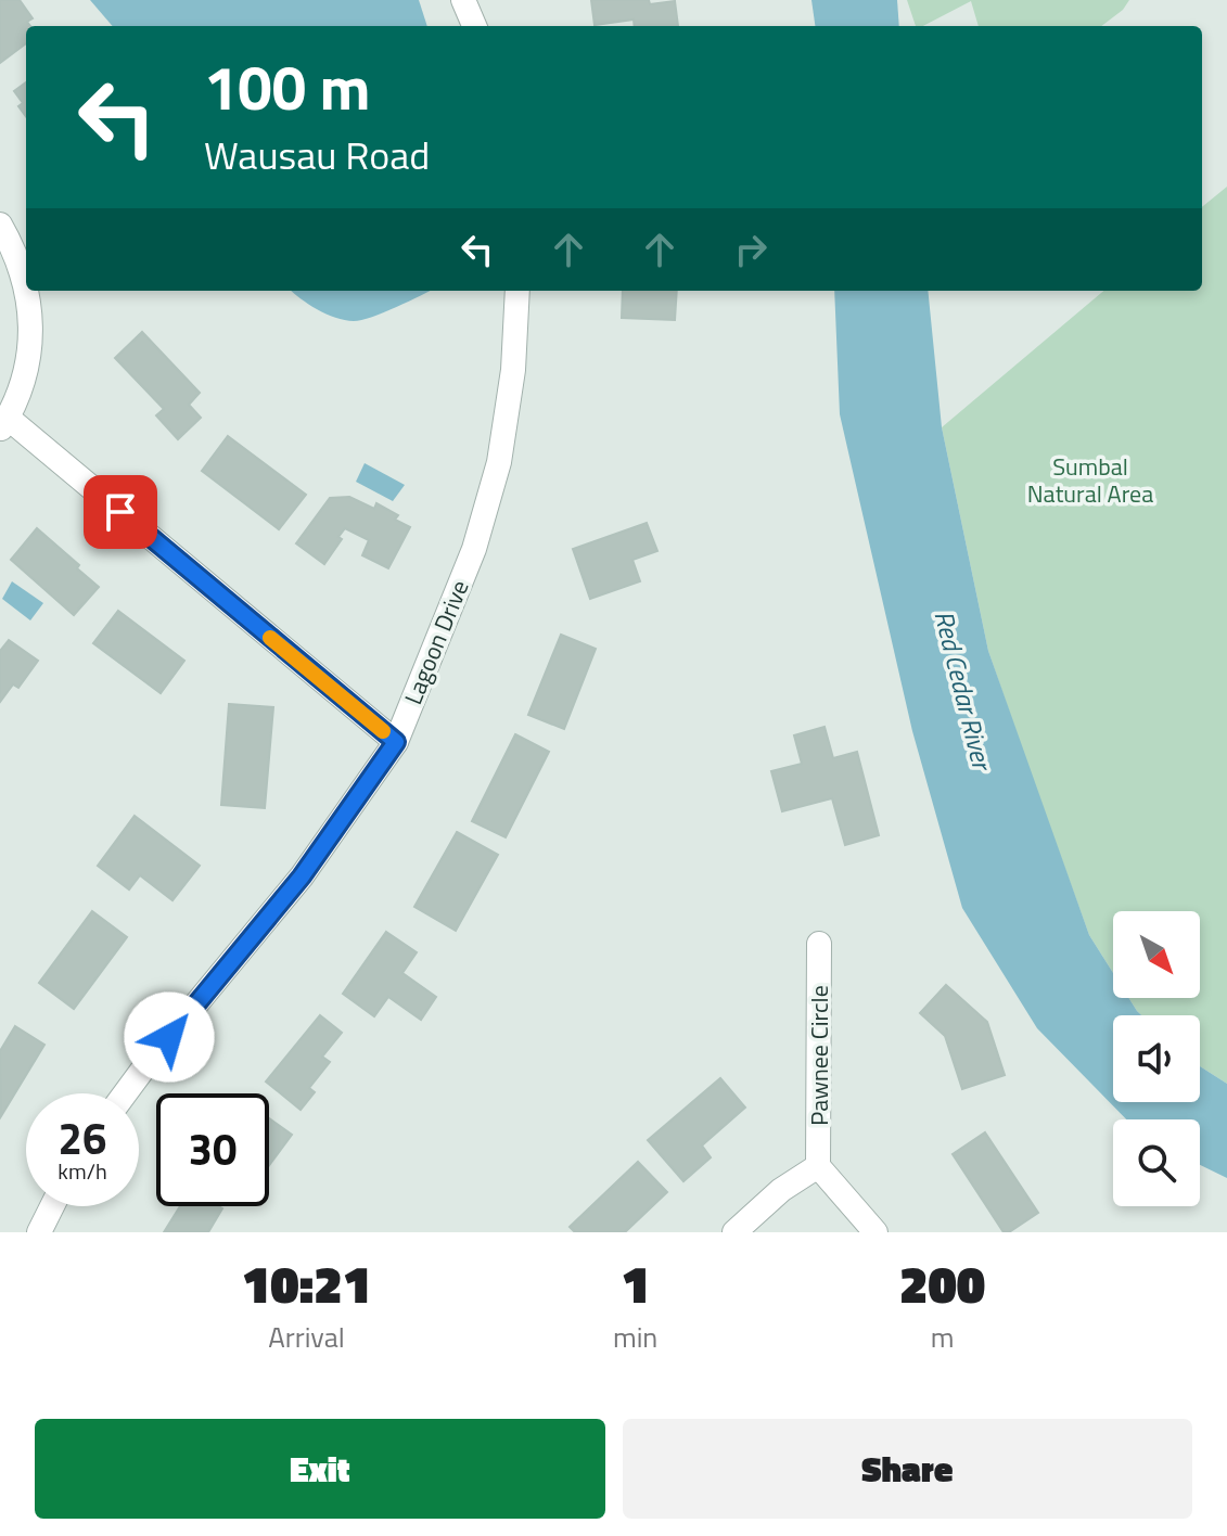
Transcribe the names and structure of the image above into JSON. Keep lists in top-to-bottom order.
{
  "streets": {
    "street": ["Lagoon Drive", "Pawnee Circle"]
  },
  "water": ["Red Cedar River"],
  "parks": ["Sumbal Natural Area"],
  "north": "bottom right",
  "page": {
    "turn": ["100 m", "Wausau Road"],
    "speed": "26 km/h",
    "limit": "30",
    "eta": [
      "10:21",
      "Arrival",
      "1",
      "min",
      "200",
      "m"
    ],
    "buttons": ["Exit", "Share"]
  }
}
